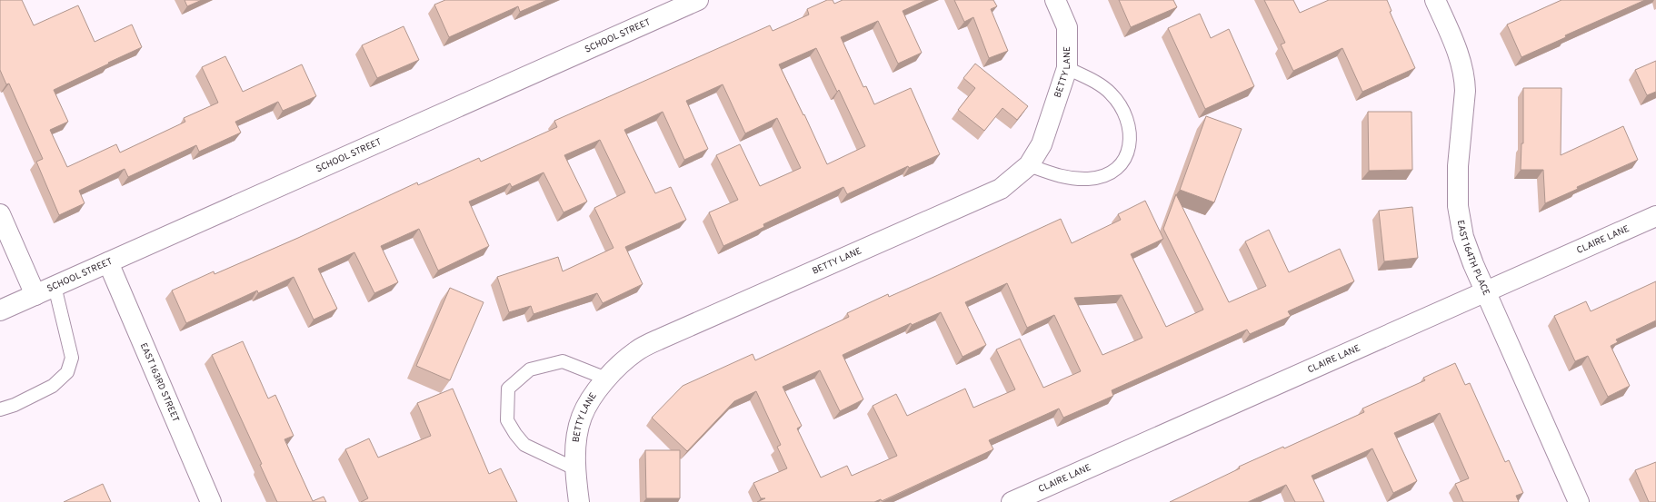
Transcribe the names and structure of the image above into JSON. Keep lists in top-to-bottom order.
{
  "streets": {
    "street": [
      "SCHOOL STREET",
      "BETTY LANE",
      "CLAIRE LANE",
      "EAST 164TH PLACE",
      "EAST 163RD STREET"
    ]
  },
  "crossings": [
    ["SCHOOL STREET", "EAST 163RD STREET"],
    ["CLAIRE LANE", "EAST 164TH PLACE"]
  ]
}
